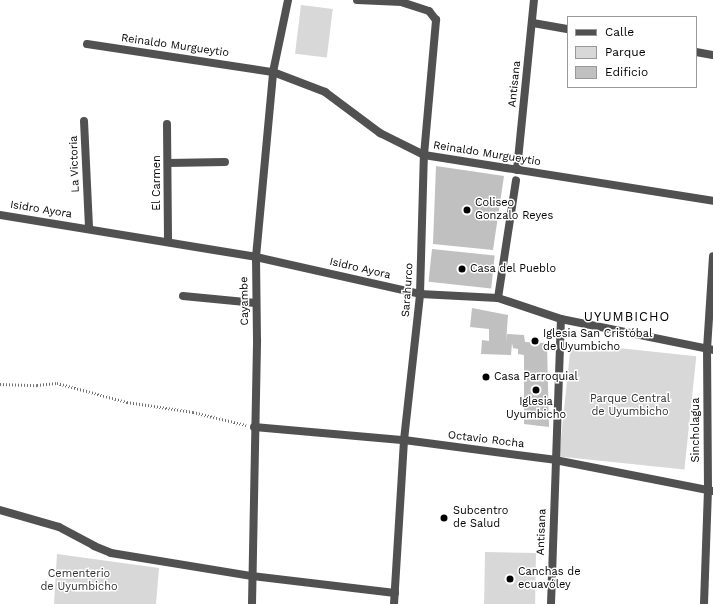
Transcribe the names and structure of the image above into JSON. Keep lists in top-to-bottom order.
{
  "streets": {
    "street": [
      "Reinaldo Murgueytio",
      "Antisana",
      "La Victoria",
      "El Carmen",
      "Isidro Ayora",
      "Sarahurco",
      "Cayambe",
      "Sincholagua",
      "Octavio Rocha"
    ]
  },
  "crossings": [
    ["Reinaldo Murgueytio", "Antisana"],
    ["Reinaldo Murgueytio", "Sarahurco"],
    ["Reinaldo Murgueytio", "Cayambe"],
    ["Antisana", "Isidro Ayora"],
    ["Antisana", "Octavio Rocha"],
    ["La Victoria", "Isidro Ayora"],
    ["El Carmen", "Isidro Ayora"],
    ["Isidro Ayora", "Sarahurco"],
    ["Isidro Ayora", "Cayambe"],
    ["Isidro Ayora", "Sincholagua"],
    ["Sarahurco", "Octavio Rocha"],
    ["Cayambe", "Octavio Rocha"],
    ["Sincholagua", "Octavio Rocha"]
  ],
  "districts": ["UYUMBICHO"],
  "parks": ["Parque Central de Uyumbicho", "Cementerio de Uyumbicho"],
  "places": [
    "Coliseo Gonzalo Reyes",
    "Casa del Pueblo",
    "Iglesia San Cristóbal de Uyumbicho",
    "Casa Parroquial",
    "Iglesia Uyumbicho",
    "Subcentro de Salud",
    "Canchas de ecuavóley"
  ],
  "legend": ["Calle", "Parque", "Edificio"]
}
